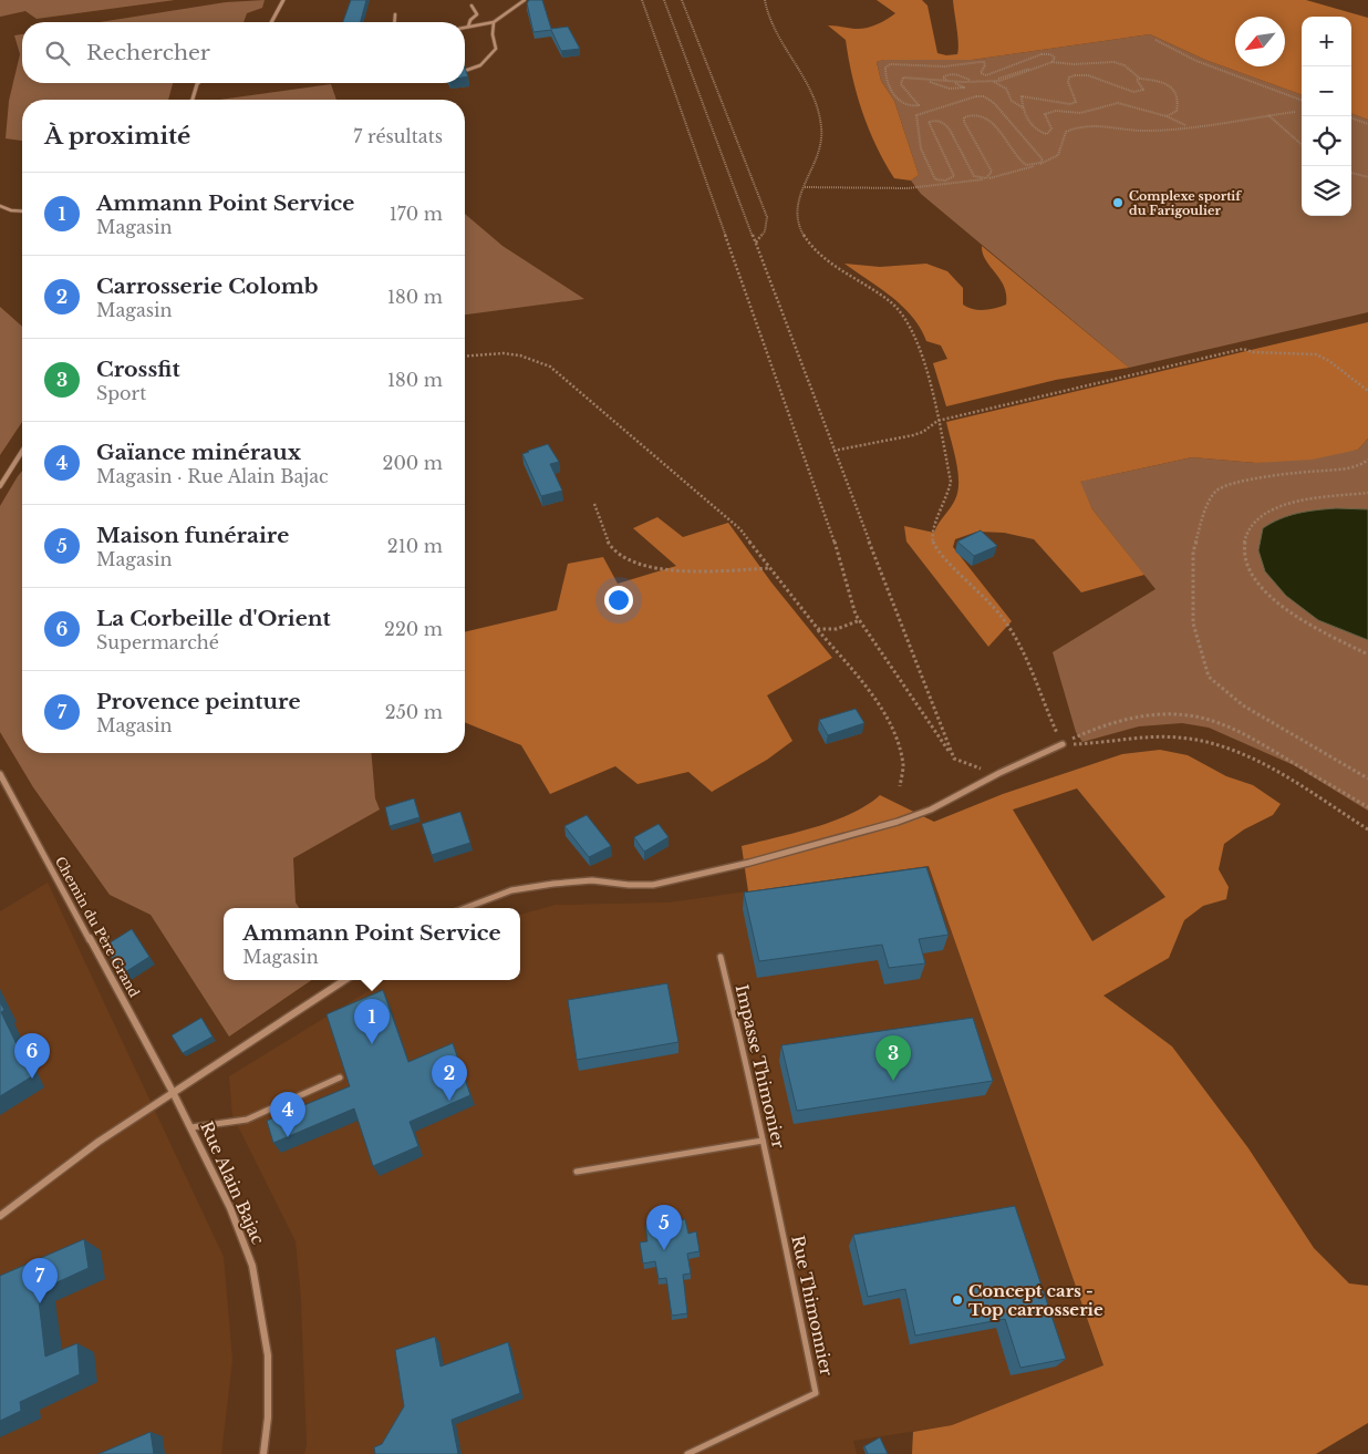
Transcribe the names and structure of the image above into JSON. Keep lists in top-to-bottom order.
{
  "streets": {
    "street": ["Chemin du Père Grand", "Rue Alain Bajac"],
    "lane": ["Impasse Thimonier", "Rue Thimonnier"]
  },
  "crossings": [
    ["Chemin du Père Grand", "Rue Alain Bajac"],
    ["Impasse Thimonier", "Rue Thimonnier"]
  ],
  "places": ["Complexe sportif du Farigoulier", "Concept cars - Top carrosserie"],
  "north": "bottom left",
  "page": {
    "map_buttons": ["+", "−"],
    "search": "Rechercher",
    "heading": ["À proximité", "7 résultats"],
    "list": [
      {
        "mark": "1",
        "name": "Ammann Point Service",
        "note": "Magasin",
        "value": "170 m"
      },
      {
        "mark": "2",
        "name": "Carrosserie Colomb",
        "note": "Magasin",
        "value": "180 m"
      },
      {
        "mark": "3",
        "name": "Crossfit",
        "note": "Sport",
        "value": "180 m"
      },
      {
        "mark": "4",
        "name": "Gaïance minéraux",
        "note": "Magasin · Rue Alain Bajac",
        "value": "200 m"
      },
      {
        "mark": "5",
        "name": "Maison funéraire",
        "note": "Magasin",
        "value": "210 m"
      },
      {
        "mark": "6",
        "name": "La Corbeille d'Orient",
        "note": "Supermarché",
        "value": "220 m"
      },
      {
        "mark": "7",
        "name": "Provence peinture",
        "note": "Magasin",
        "value": "250 m"
      }
    ],
    "popup": ["Ammann Point Service", "Magasin"],
    "pins": [
      "1",
      "6",
      "3",
      "2",
      "4",
      "5",
      "7"
    ]
  }
}
